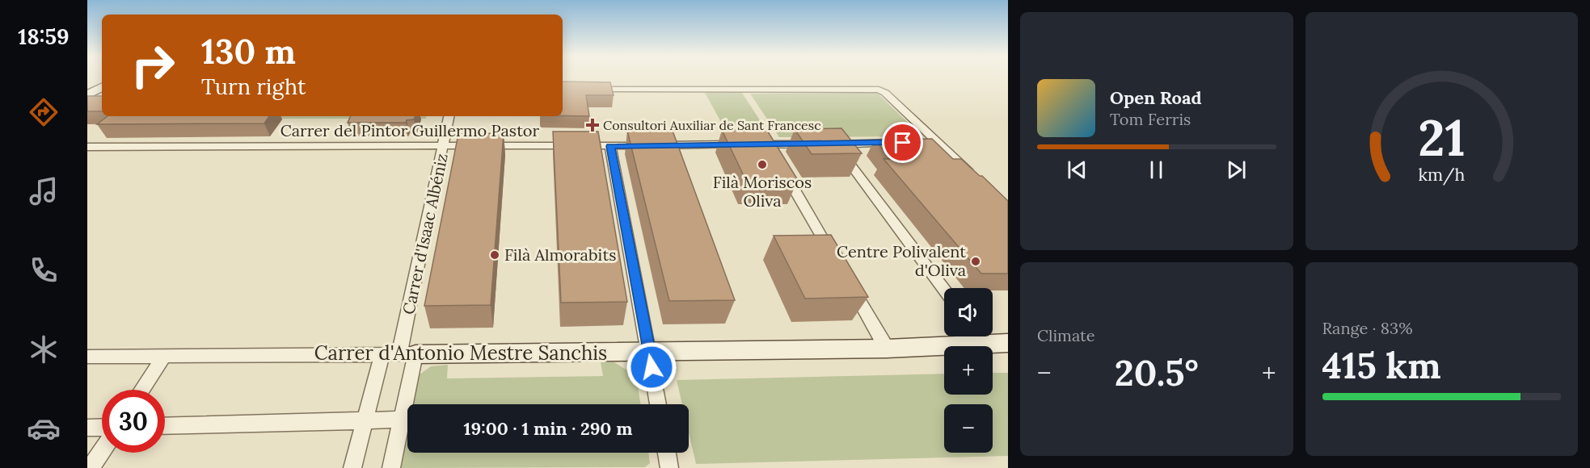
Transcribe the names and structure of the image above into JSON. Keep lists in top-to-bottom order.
{
  "streets": {
    "street": ["Carrer del Pintor Guillermo Pastor", "Carrer d'Isaac Albéniz", "Carrer d'Antonio Mestre Sanchis"]
  },
  "crossings": [
    ["Carrer del Pintor Guillermo Pastor", "Carrer d'Isaac Albéniz"],
    ["Carrer d'Isaac Albéniz", "Carrer d'Antonio Mestre Sanchis"]
  ],
  "places": {
    "health": ["Consultori Auxiliar de Sant Francesc"],
    "other": ["Filà Moriscos Oliva", "Filà Almorabits", "Centre Polivalent d'Oliva"]
  },
  "page": {
    "tabs": "18:59",
    "turn": ["130 m", "Turn right"],
    "song": ["Open Road", "Tom Ferris"],
    "tile": [
      "Climate",
      ["Range · 83%", "415 km"]
    ],
    "map_buttons": ["+", "−"],
    "heat": ["−", "20.5°", "+"],
    "limit": "30",
    "trip": "19:00 · 1 min · 290 m",
    "gauge": ["21", "km/h"]
  }
}
